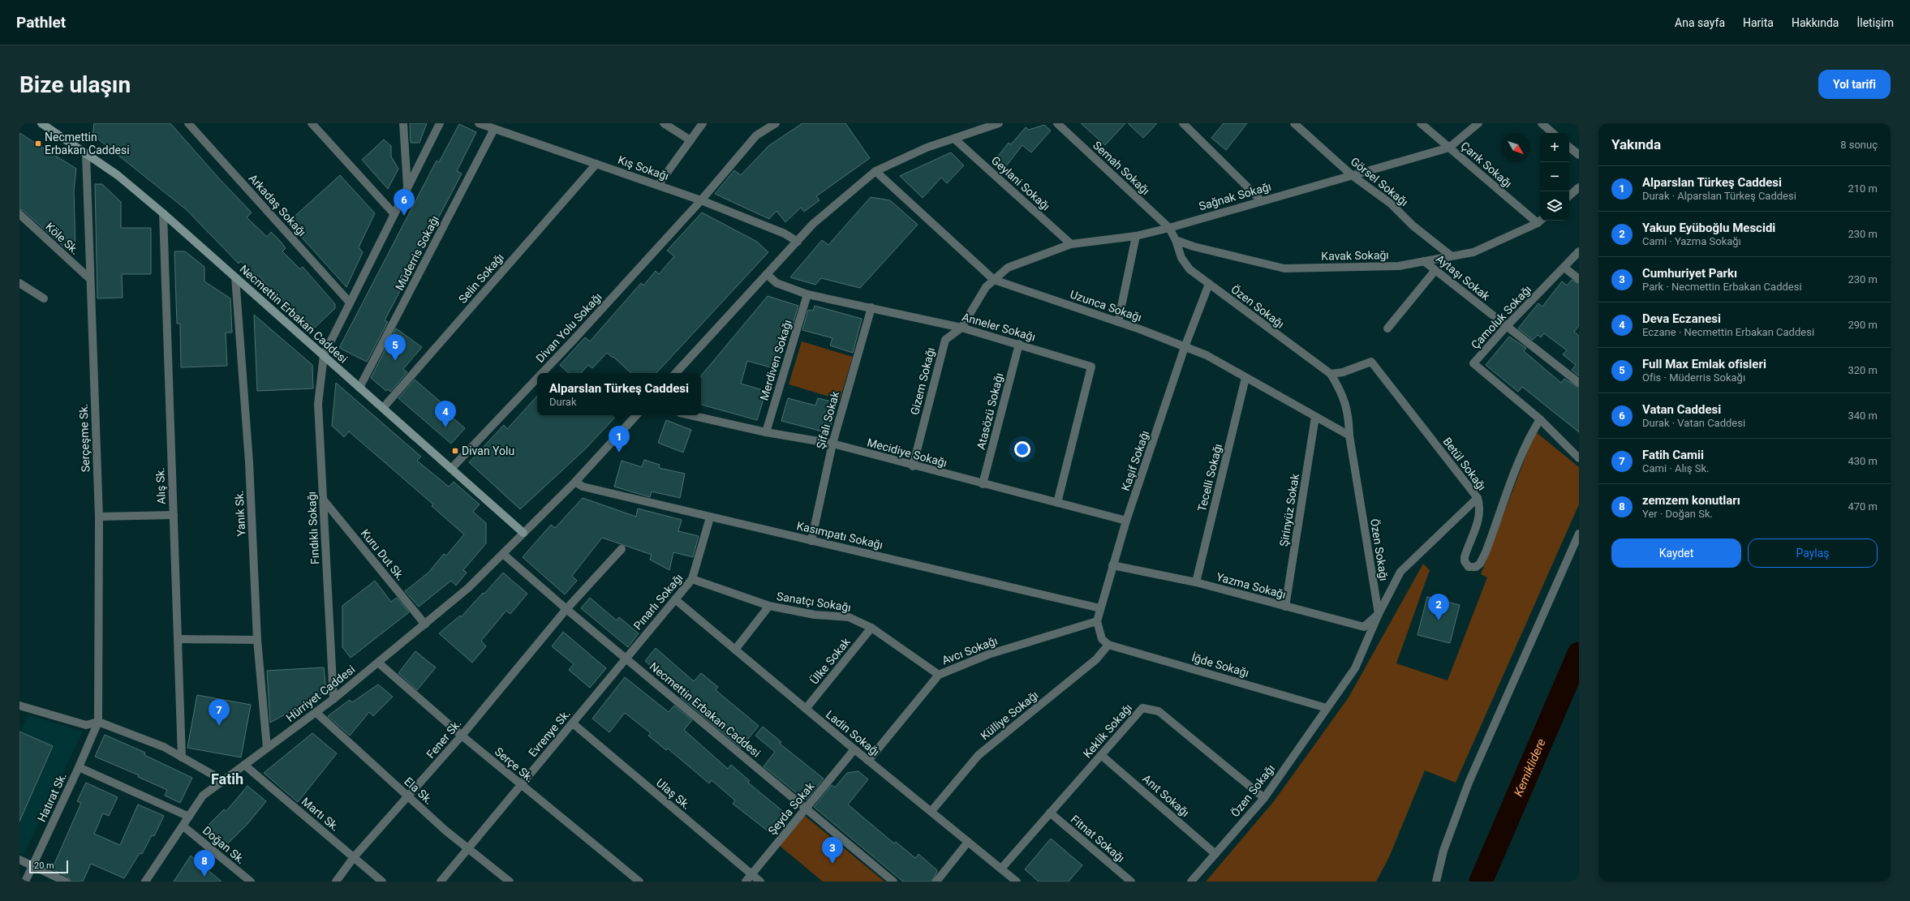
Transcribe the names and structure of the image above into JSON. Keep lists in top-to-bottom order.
{
  "streets": {
    "main road": ["Necmettin Erbakan Caddesi"],
    "street": [
      "Çarık Sokağı",
      "Kış Sokağı",
      "Semah Sokağı",
      "Görsel Sokağı",
      "Geylani Sokağı",
      "Sağnak Sokağı",
      "Arkadaş Sokağı",
      "Köle Sk.",
      "Müderris Sokağı",
      "Kavak Sokağı",
      "Aytaşı Sokak",
      "Selin Sokağı",
      "Uzunca Sokağı",
      "Özen Sokağı",
      "Çamoluk Sokağı",
      "Anneler Sokağı",
      "Divan Yolu Sokağı",
      "Merdiven Sokağı",
      "Gizem Sokağı",
      "Atasözü Sokağı",
      "Şifalı Sokak",
      "Serçeşme Sk.",
      "Mecidiye Sokağı",
      "Kaşif Sokağı",
      "Betül Sokağı",
      "Tecelli Sokağı",
      "Alış Sk.",
      "Şirinyüz Sokak",
      "Yanık Sk.",
      "Fındıklı Sokağı",
      "Kasımpatı Sokağı",
      "Kuru Dut Sk.",
      "Yazma Sokağı",
      "Pınarlı Sokağı",
      "Sanatçı Sokağı",
      "Avcı Sokağı",
      "Ülke Sokak",
      "İğde Sokağı",
      "Hürriyet Caddesi",
      "Külliye Sokağı",
      "Keklik Sokağı",
      "Evrenye Sk.",
      "Ladin Sokağı",
      "Fener Sk.",
      "Serçe Sk.",
      "Ela Sk.",
      "Ulaş Sk.",
      "Anıt Sokağı",
      "Hatırat Sk.",
      "Şeyda Sokak",
      "Martı Sk.",
      "Fitnat Sokağı",
      "Doğan Sk."
    ]
  },
  "crossings": [
    ["Çarık Sokağı", "Sağnak Sokağı"],
    ["Kış Sokağı", "Müderris Sokağı"],
    ["Kış Sokağı", "Selin Sokağı"],
    ["Kış Sokağı", "Divan Yolu Sokağı"],
    ["Semah Sokağı", "Sağnak Sokağı"],
    ["Görsel Sokağı", "Sağnak Sokağı"],
    ["Görsel Sokağı", "Kavak Sokağı"],
    ["Geylani Sokağı", "Sağnak Sokağı"],
    ["Sağnak Sokağı", "Uzunca Sokağı"],
    ["Sağnak Sokağı", "Gizem Sokağı"],
    ["Arkadaş Sokağı", "Fındıklı Sokağı"],
    ["Köle Sk.", "Serçeşme Sk."],
    ["Müderris Sokağı", "Necmettin Erbakan Caddesi"],
    ["Kavak Sokağı", "Aytaşı Sokak"],
    ["Kavak Sokağı", "Özen Sokağı"],
    ["Aytaşı Sokak", "Çamoluk Sokağı"],
    ["Selin Sokağı", "Necmettin Erbakan Caddesi"],
    ["Uzunca Sokağı", "Özen Sokağı"],
    ["Uzunca Sokağı", "Gizem Sokağı"],
    ["Uzunca Sokağı", "Kaşif Sokağı"],
    ["Uzunca Sokağı", "Tecelli Sokağı"],
    ["Uzunca Sokağı", "Şirinyüz Sokak"],
    ["Özen Sokağı", "Kaşif Sokağı"],
    ["Özen Sokağı", "Betül Sokağı"],
    ["Özen Sokağı", "Yazma Sokağı"],
    ["Özen Sokağı", "İğde Sokağı"],
    ["Özen Sokağı", "Keklik Sokağı"],
    ["Özen Sokağı", "Anıt Sokağı"],
    ["Necmettin Erbakan Caddesi", "Divan Yolu Sokağı"],
    ["Necmettin Erbakan Caddesi", "Serçeşme Sk."],
    ["Necmettin Erbakan Caddesi", "Alış Sk."],
    ["Necmettin Erbakan Caddesi", "Yanık Sk."],
    ["Necmettin Erbakan Caddesi", "Fındıklı Sokağı"],
    ["Necmettin Erbakan Caddesi", "Pınarlı Sokağı"],
    ["Necmettin Erbakan Caddesi", "Hürriyet Caddesi"],
    ["Necmettin Erbakan Caddesi", "Evrenye Sk."],
    ["Necmettin Erbakan Caddesi", "Fener Sk."],
    ["Necmettin Erbakan Caddesi", "Şeyda Sokak"],
    ["Çamoluk Sokağı", "Betül Sokağı"],
    ["Anneler Sokağı", "Merdiven Sokağı"],
    ["Anneler Sokağı", "Gizem Sokağı"],
    ["Anneler Sokağı", "Atasözü Sokağı"],
    ["Anneler Sokağı", "Şifalı Sokak"],
    ["Anneler Sokağı", "Mecidiye Sokağı"],
    ["Merdiven Sokağı", "Mecidiye Sokağı"],
    ["Gizem Sokağı", "Mecidiye Sokağı"],
    ["Atasözü Sokağı", "Mecidiye Sokağı"],
    ["Şifalı Sokak", "Mecidiye Sokağı"],
    ["Şifalı Sokak", "Kasımpatı Sokağı"],
    ["Serçeşme Sk.", "Hatırat Sk."],
    ["Mecidiye Sokağı", "Kaşif Sokağı"],
    ["Kaşif Sokağı", "Kasımpatı Sokağı"],
    ["Kaşif Sokağı", "Yazma Sokağı"],
    ["Kaşif Sokağı", "Avcı Sokağı"],
    ["Kaşif Sokağı", "İğde Sokağı"],
    ["Kaşif Sokağı", "Külliye Sokağı"],
    ["Tecelli Sokağı", "Yazma Sokağı"],
    ["Şirinyüz Sokak", "Yazma Sokağı"],
    ["Yanık Sk.", "Hürriyet Caddesi"],
    ["Fındıklı Sokağı", "Kuru Dut Sk."],
    ["Fındıklı Sokağı", "Hürriyet Caddesi"],
    ["Kasımpatı Sokağı", "Pınarlı Sokağı"],
    ["Kasımpatı Sokağı", "Hürriyet Caddesi"],
    ["Kuru Dut Sk.", "Hürriyet Caddesi"],
    ["Pınarlı Sokağı", "Sanatçı Sokağı"],
    ["Pınarlı Sokağı", "Evrenye Sk."],
    ["Pınarlı Sokağı", "Ladin Sokağı"],
    ["Sanatçı Sokağı", "Avcı Sokağı"],
    ["Sanatçı Sokağı", "Ülke Sokak"],
    ["Avcı Sokağı", "Ladin Sokağı"],
    ["Ülke Sokak", "Ladin Sokağı"],
    ["İğde Sokağı", "Külliye Sokağı"],
    ["Hürriyet Caddesi", "Serçe Sk."],
    ["Hürriyet Caddesi", "Ela Sk."],
    ["Hürriyet Caddesi", "Martı Sk."],
    ["Hürriyet Caddesi", "Doğan Sk."],
    ["Külliye Sokağı", "Ladin Sokağı"],
    ["Keklik Sokağı", "Ladin Sokağı"],
    ["Keklik Sokağı", "Anıt Sokağı"],
    ["Keklik Sokağı", "Fitnat Sokağı"],
    ["Evrenye Sk.", "Serçe Sk."],
    ["Evrenye Sk.", "Ela Sk."],
    ["Evrenye Sk.", "Ulaş Sk."],
    ["Ladin Sokağı", "Şeyda Sokak"],
    ["Fener Sk.", "Serçe Sk."],
    ["Fener Sk.", "Ela Sk."],
    ["Fener Sk.", "Martı Sk."],
    ["Ulaş Sk.", "Şeyda Sokak"]
  ],
  "districts": ["Fatih"],
  "water": ["Kemiklidere"],
  "places": {
    "transit": ["Necmettin Erbakan Caddesi", "Divan Yolu"]
  },
  "scale_bar": "20 m",
  "north": "bottom right",
  "page": {
    "header": "Pathlet",
    "nav": [
      "Ana sayfa",
      "Harita",
      "Hakkında",
      "İletişim"
    ],
    "buttons": [
      "Yol tarifi",
      ["Kaydet", "Paylaş"]
    ],
    "title": "Bize ulaşın",
    "heading": ["Yakında", "8 sonuç"],
    "map_buttons": ["+", "−"],
    "list": [
      {
        "mark": "1",
        "name": "Alparslan Türkeş Caddesi",
        "note": "Durak · Alparslan Türkeş Caddesi",
        "value": "210 m"
      },
      {
        "mark": "2",
        "name": "Yakup Eyüboğlu Mescidi",
        "note": "Cami · Yazma Sokağı",
        "value": "230 m"
      },
      {
        "mark": "3",
        "name": "Cumhuriyet Parkı",
        "note": "Park · Necmettin Erbakan Caddesi",
        "value": "230 m"
      },
      {
        "mark": "4",
        "name": "Deva Eczanesi",
        "note": "Eczane · Necmettin Erbakan Caddesi",
        "value": "290 m"
      },
      {
        "mark": "5",
        "name": "Full Max Emlak ofisleri",
        "note": "Ofis · Müderris Sokağı",
        "value": "320 m"
      },
      {
        "mark": "6",
        "name": "Vatan Caddesi",
        "note": "Durak · Vatan Caddesi",
        "value": "340 m"
      },
      {
        "mark": "7",
        "name": "Fatih Camii",
        "note": "Cami · Alış Sk.",
        "value": "430 m"
      },
      {
        "mark": "8",
        "name": "zemzem konutları",
        "note": "Yer · Doğan Sk.",
        "value": "470 m"
      }
    ],
    "pins": [
      "6",
      "5",
      "4",
      "1",
      "2",
      "7",
      "3",
      "8"
    ],
    "popup": ["Alparslan Türkeş Caddesi", "Durak"],
    "scale": "20 m"
  }
}
